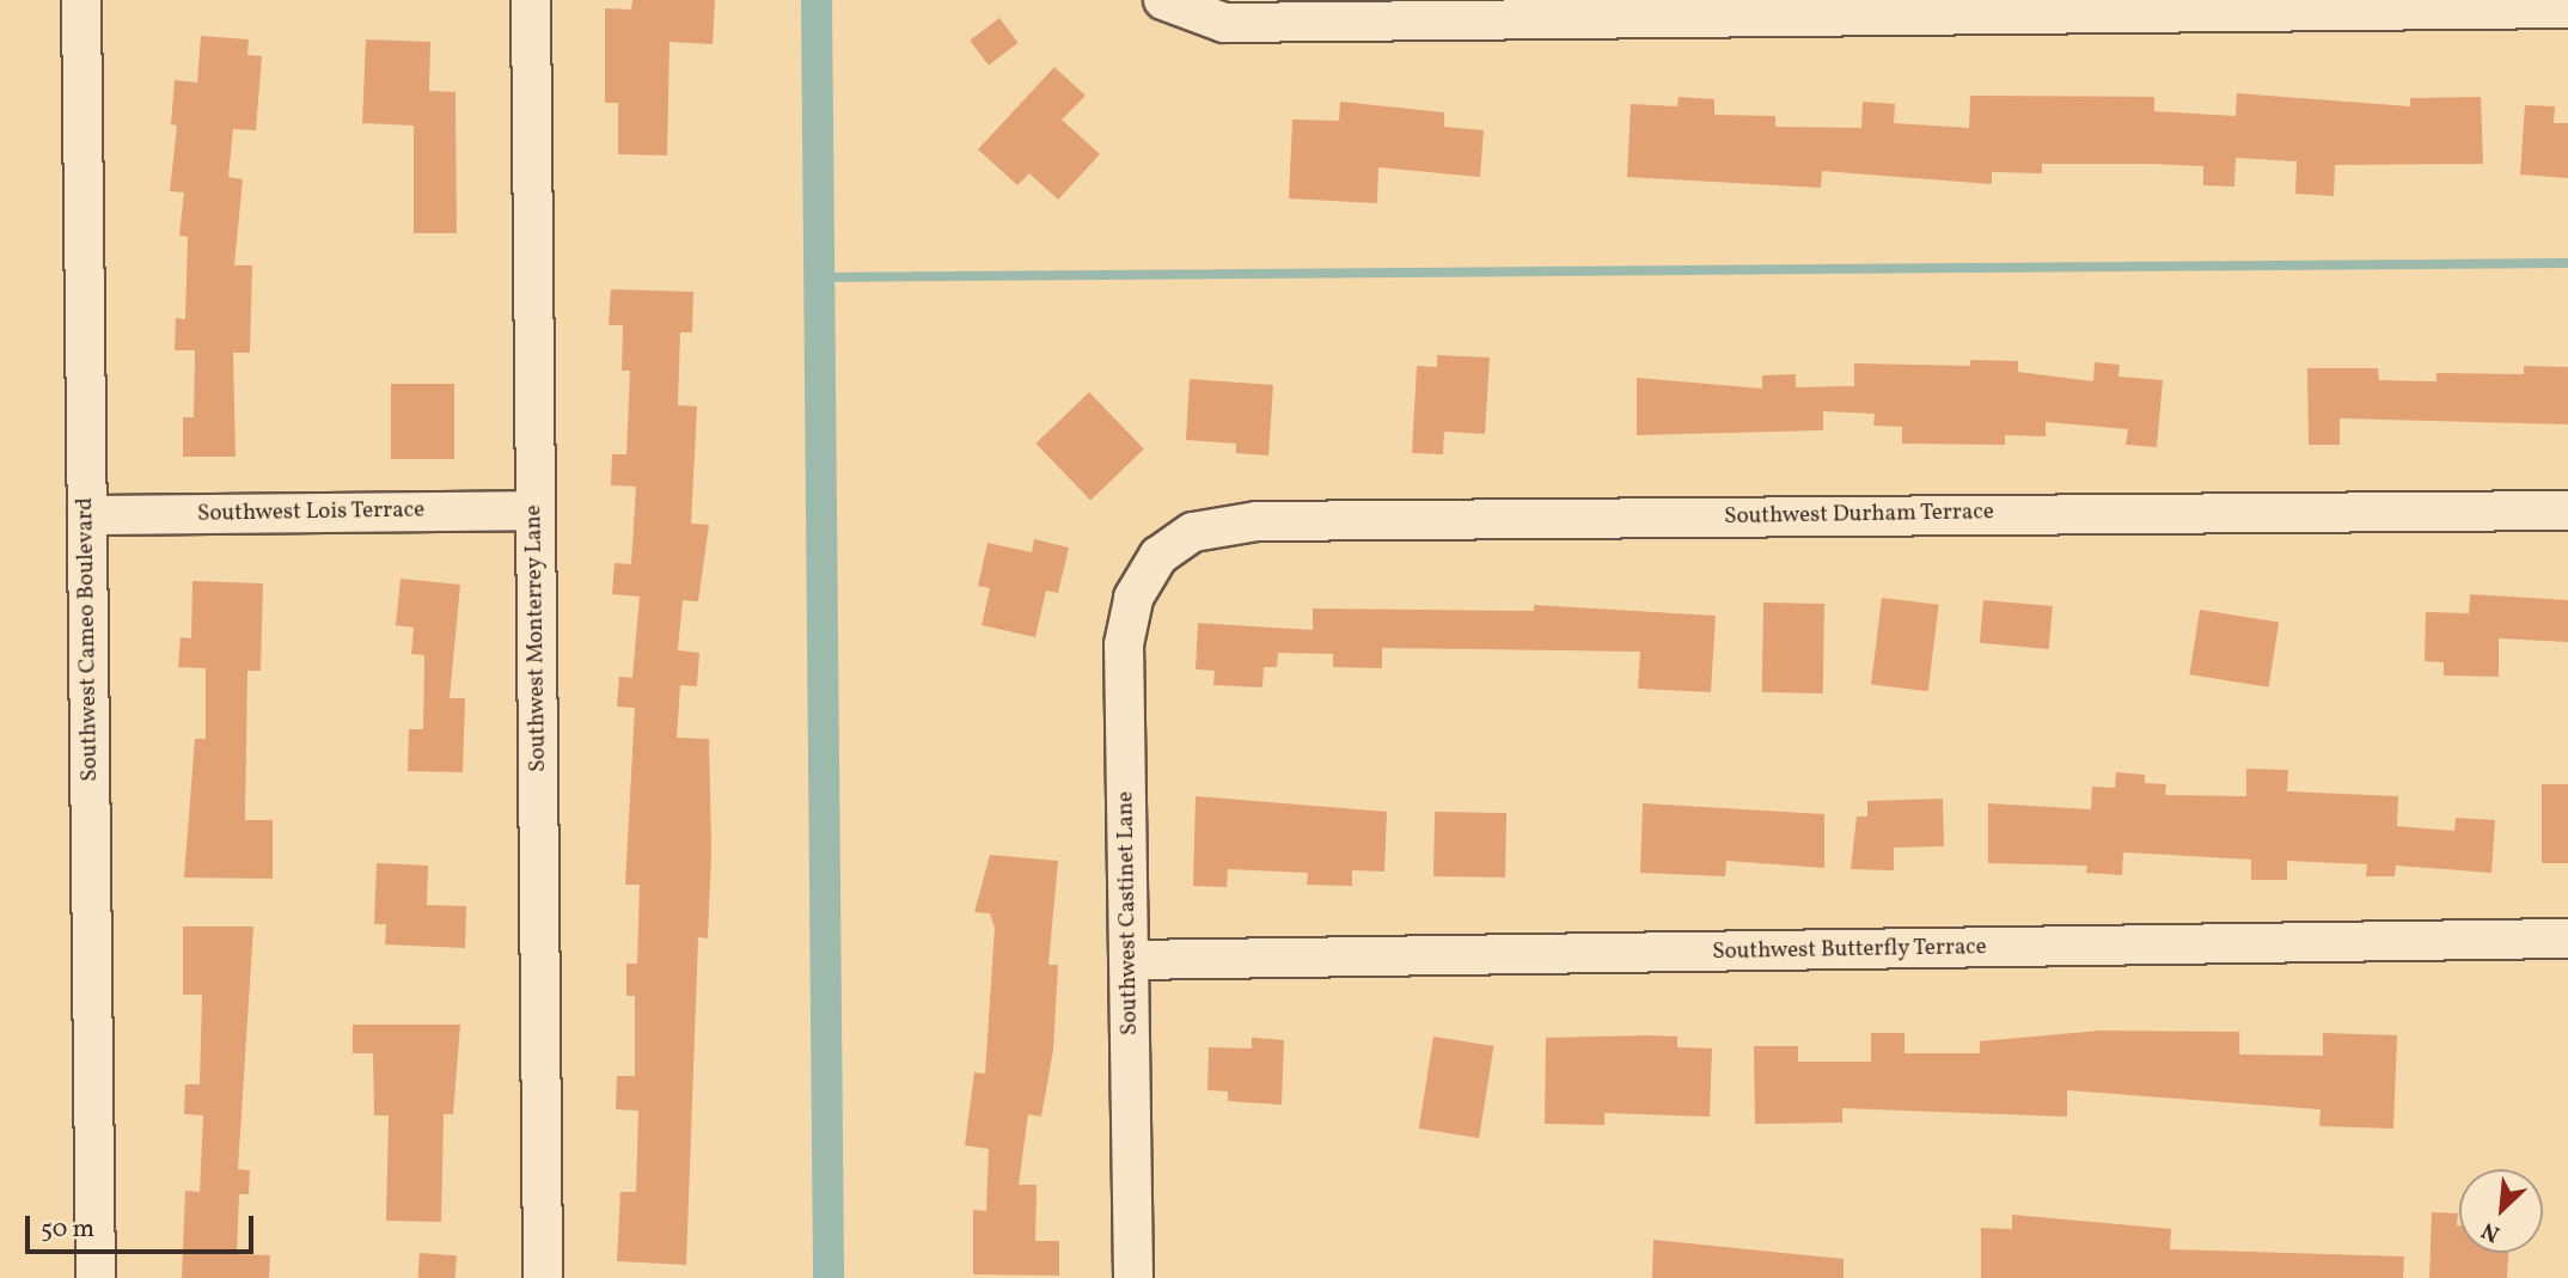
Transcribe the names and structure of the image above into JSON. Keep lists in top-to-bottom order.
{
  "streets": {
    "street": [
      "Southwest Lois Terrace",
      "Southwest Durham Terrace",
      "Southwest Monterrey Lane",
      "Southwest Cameo Boulevard",
      "Southwest Castinet Lane",
      "Southwest Butterfly Terrace"
    ]
  },
  "crossings": [
    ["Southwest Lois Terrace", "Southwest Monterrey Lane"],
    ["Southwest Lois Terrace", "Southwest Cameo Boulevard"],
    ["Southwest Durham Terrace", "Southwest Castinet Lane"],
    ["Southwest Castinet Lane", "Southwest Butterfly Terrace"]
  ],
  "scale_bar": "50 m",
  "north": "bottom left"
}
